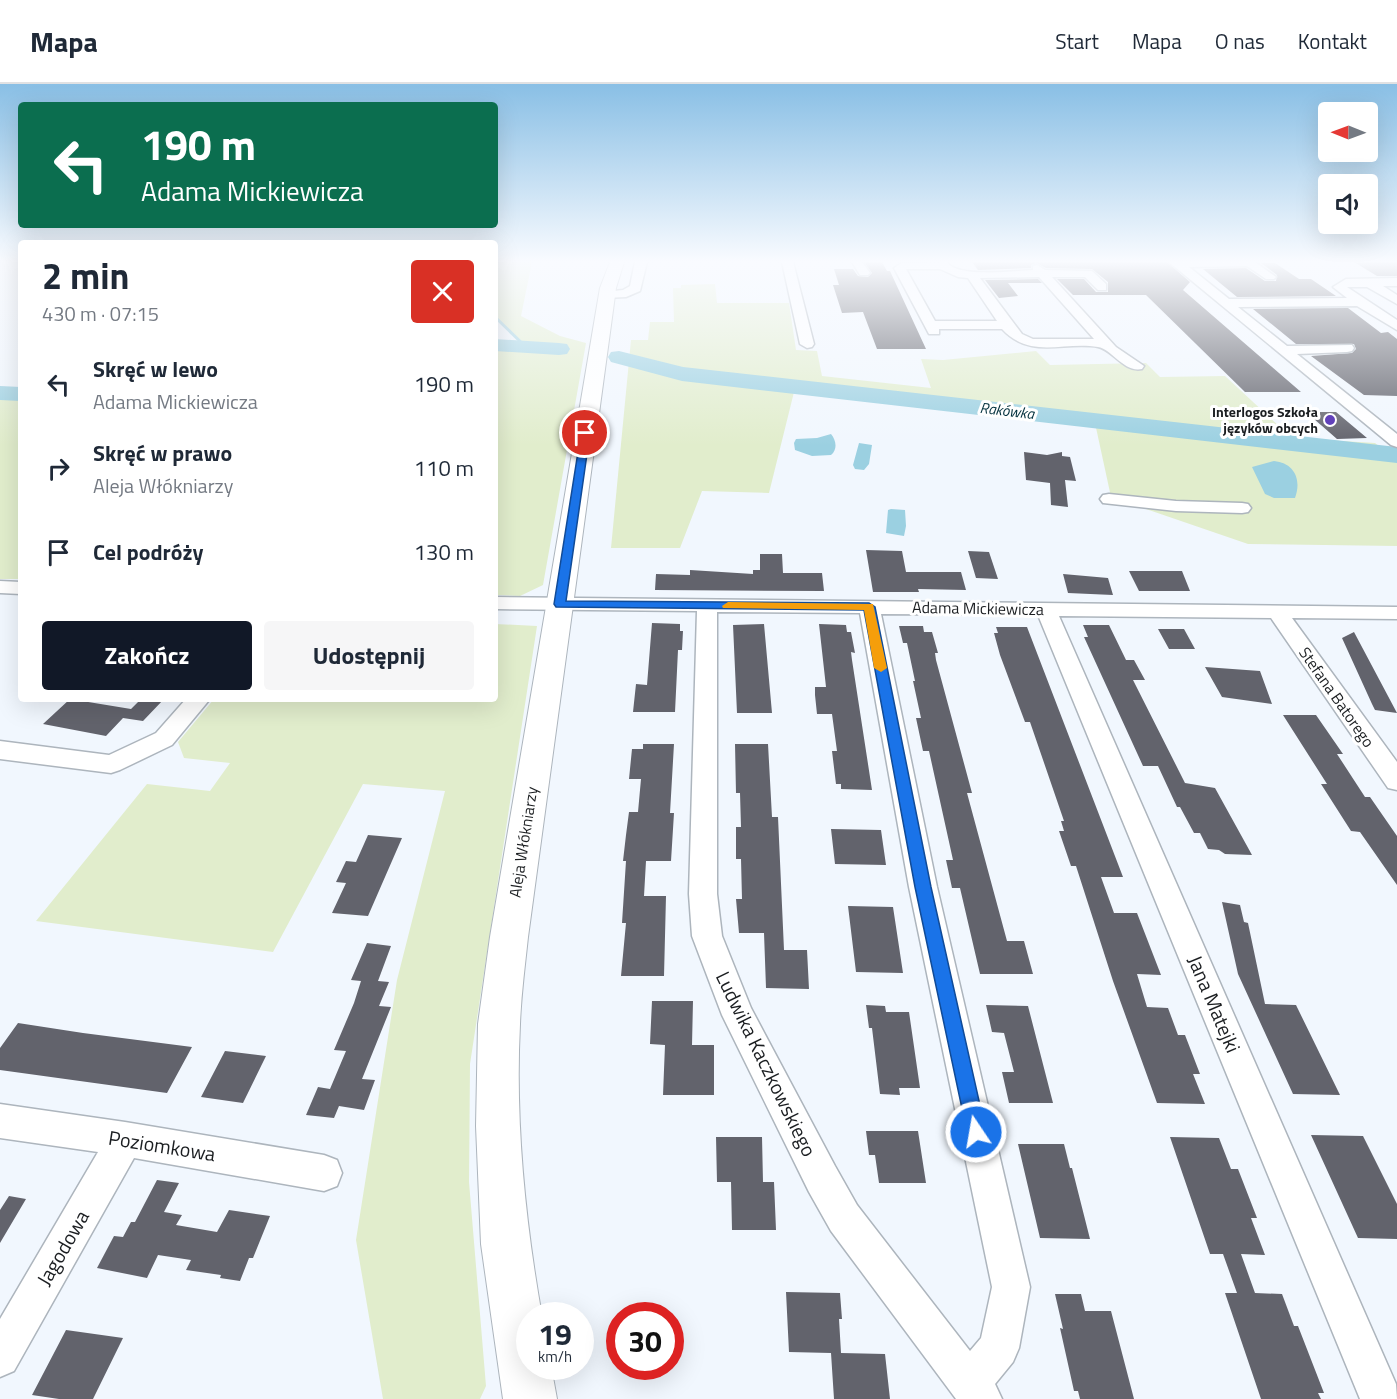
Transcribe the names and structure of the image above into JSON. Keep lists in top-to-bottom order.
{
  "streets": {
    "main road": ["Aleja Włókniarzy"],
    "street": [
      "Adama Mickiewicza",
      "Stefana Batorego",
      "Jana Matejki",
      "Ludwika Kaczkowskiego",
      "Poziomkowa",
      "Jagodowa"
    ]
  },
  "crossings": [
    ["Adama Mickiewicza", "Stefana Batorego"],
    ["Adama Mickiewicza", "Aleja Włókniarzy"],
    ["Adama Mickiewicza", "Jana Matejki"],
    ["Adama Mickiewicza", "Ludwika Kaczkowskiego"],
    ["Poziomkowa", "Jagodowa"]
  ],
  "water": ["Rakówka"],
  "places": ["Interlogos Szkoła języków obcych"],
  "north": "left",
  "page": {
    "header": "Mapa",
    "nav": [
      "Start",
      "Mapa",
      "O nas",
      "Kontakt"
    ],
    "turn": ["190 m", "Adama Mickiewicza"],
    "heading": ["2 min", "430 m · 07:15"],
    "list": [
      {
        "name": "Skręć w lewo",
        "note": "Adama Mickiewicza",
        "value": "190 m"
      },
      {
        "name": "Skręć w prawo",
        "note": "Aleja Włókniarzy",
        "value": "110 m"
      },
      {
        "name": "Cel podróży",
        "value": "130 m"
      }
    ],
    "buttons": ["Zakończ", "Udostępnij"],
    "speed": "19 km/h",
    "limit": "30"
  }
}
